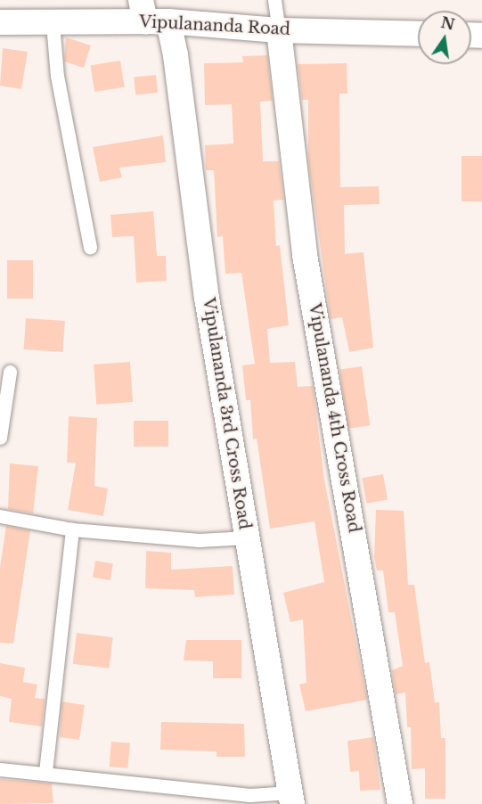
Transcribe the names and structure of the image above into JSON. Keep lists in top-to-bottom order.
{
  "streets": {
    "street": ["Vipulananda Road", "Vipulananda 3rd Cross Road", "Vipulananda 4th Cross Road"]
  },
  "crossings": [
    ["Vipulananda Road", "Vipulananda 3rd Cross Road"],
    ["Vipulananda Road", "Vipulananda 4th Cross Road"]
  ],
  "north": "top"
}
